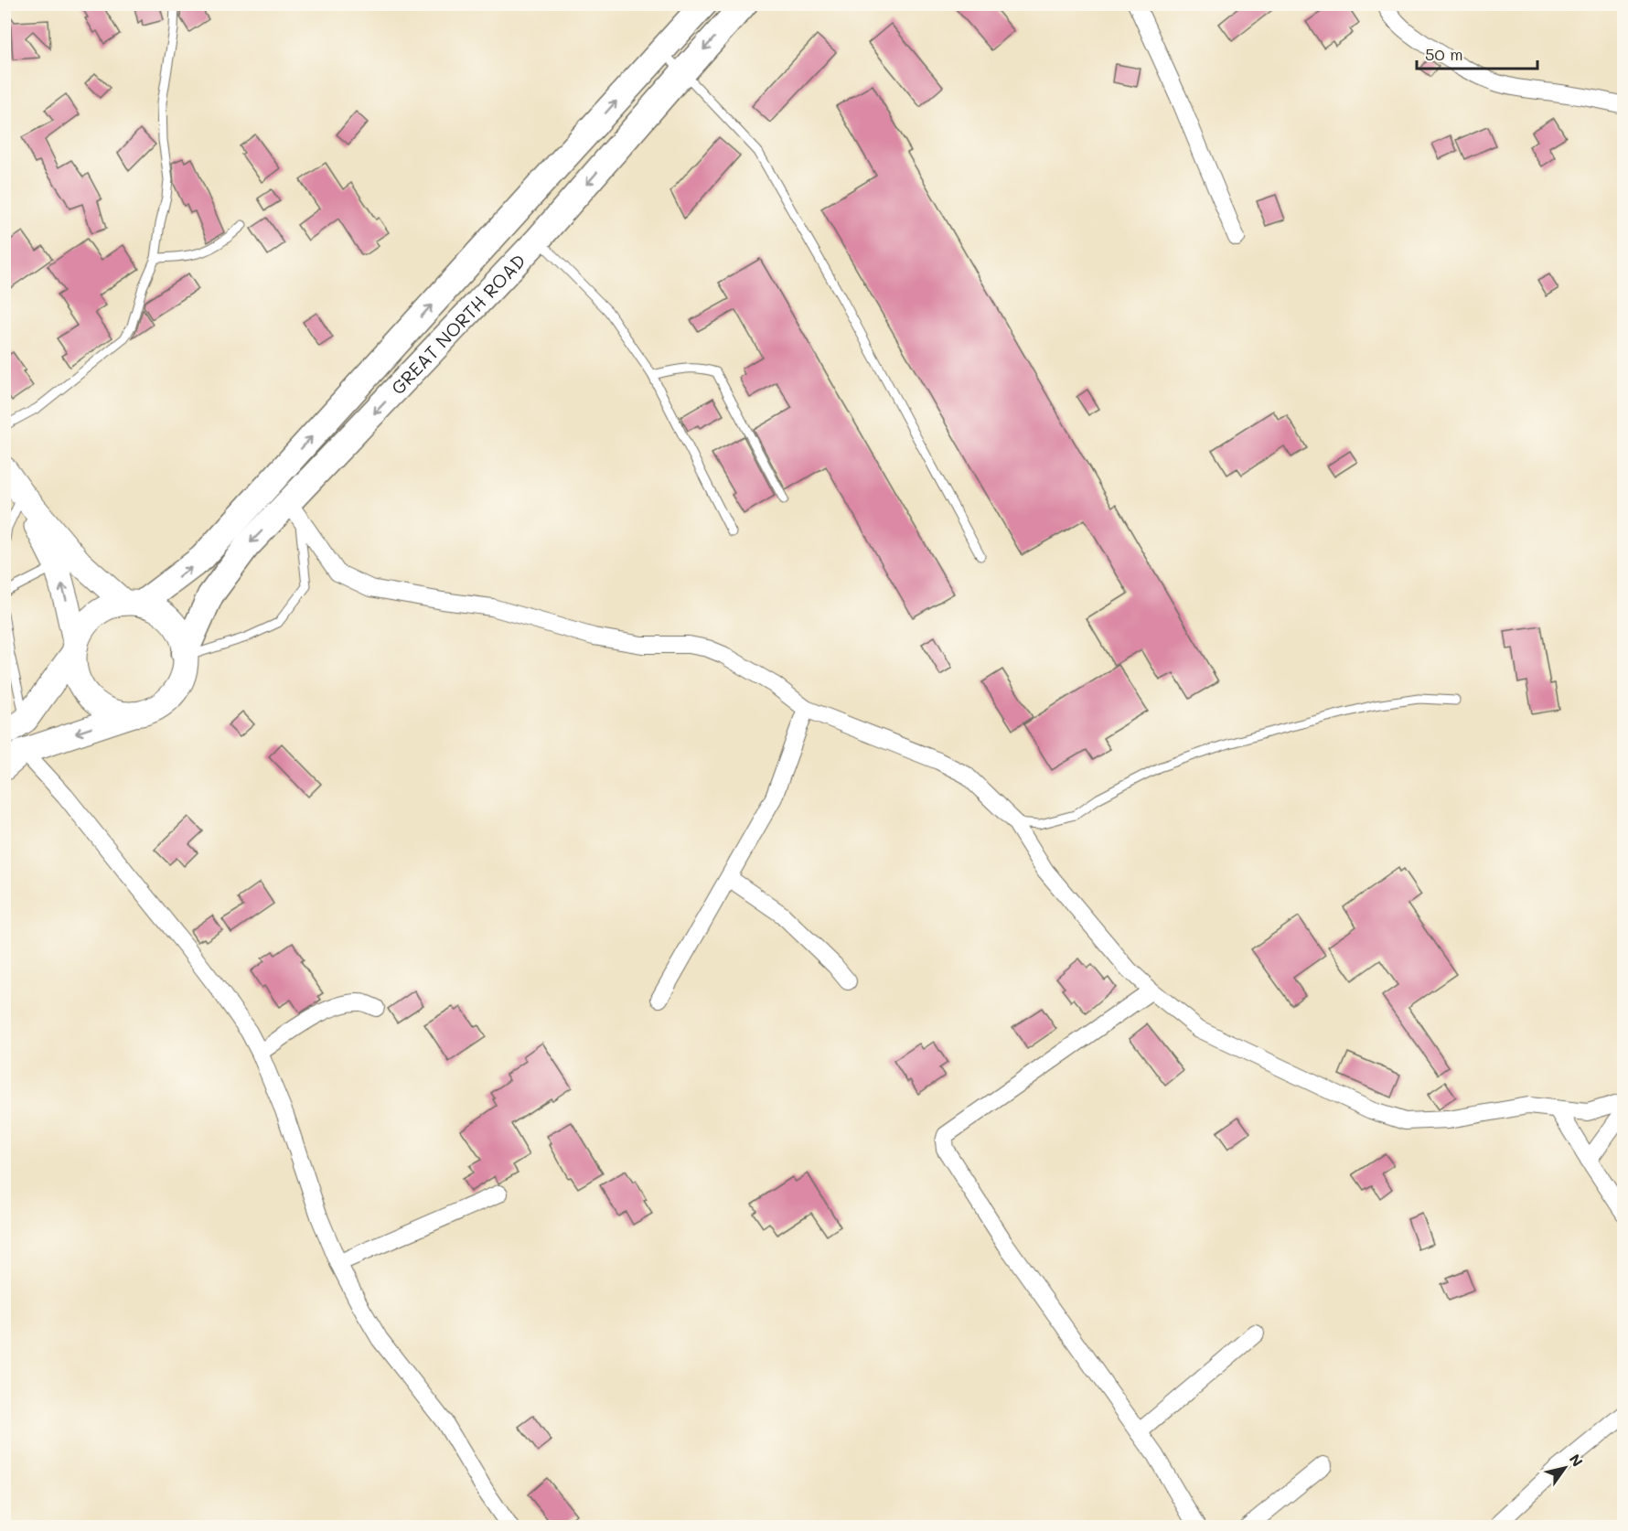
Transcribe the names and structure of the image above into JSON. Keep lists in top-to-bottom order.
{
  "streets": {
    "highway": ["GREAT NORTH ROAD"]
  },
  "scale_bar": "50 m",
  "north": "top right"
}
